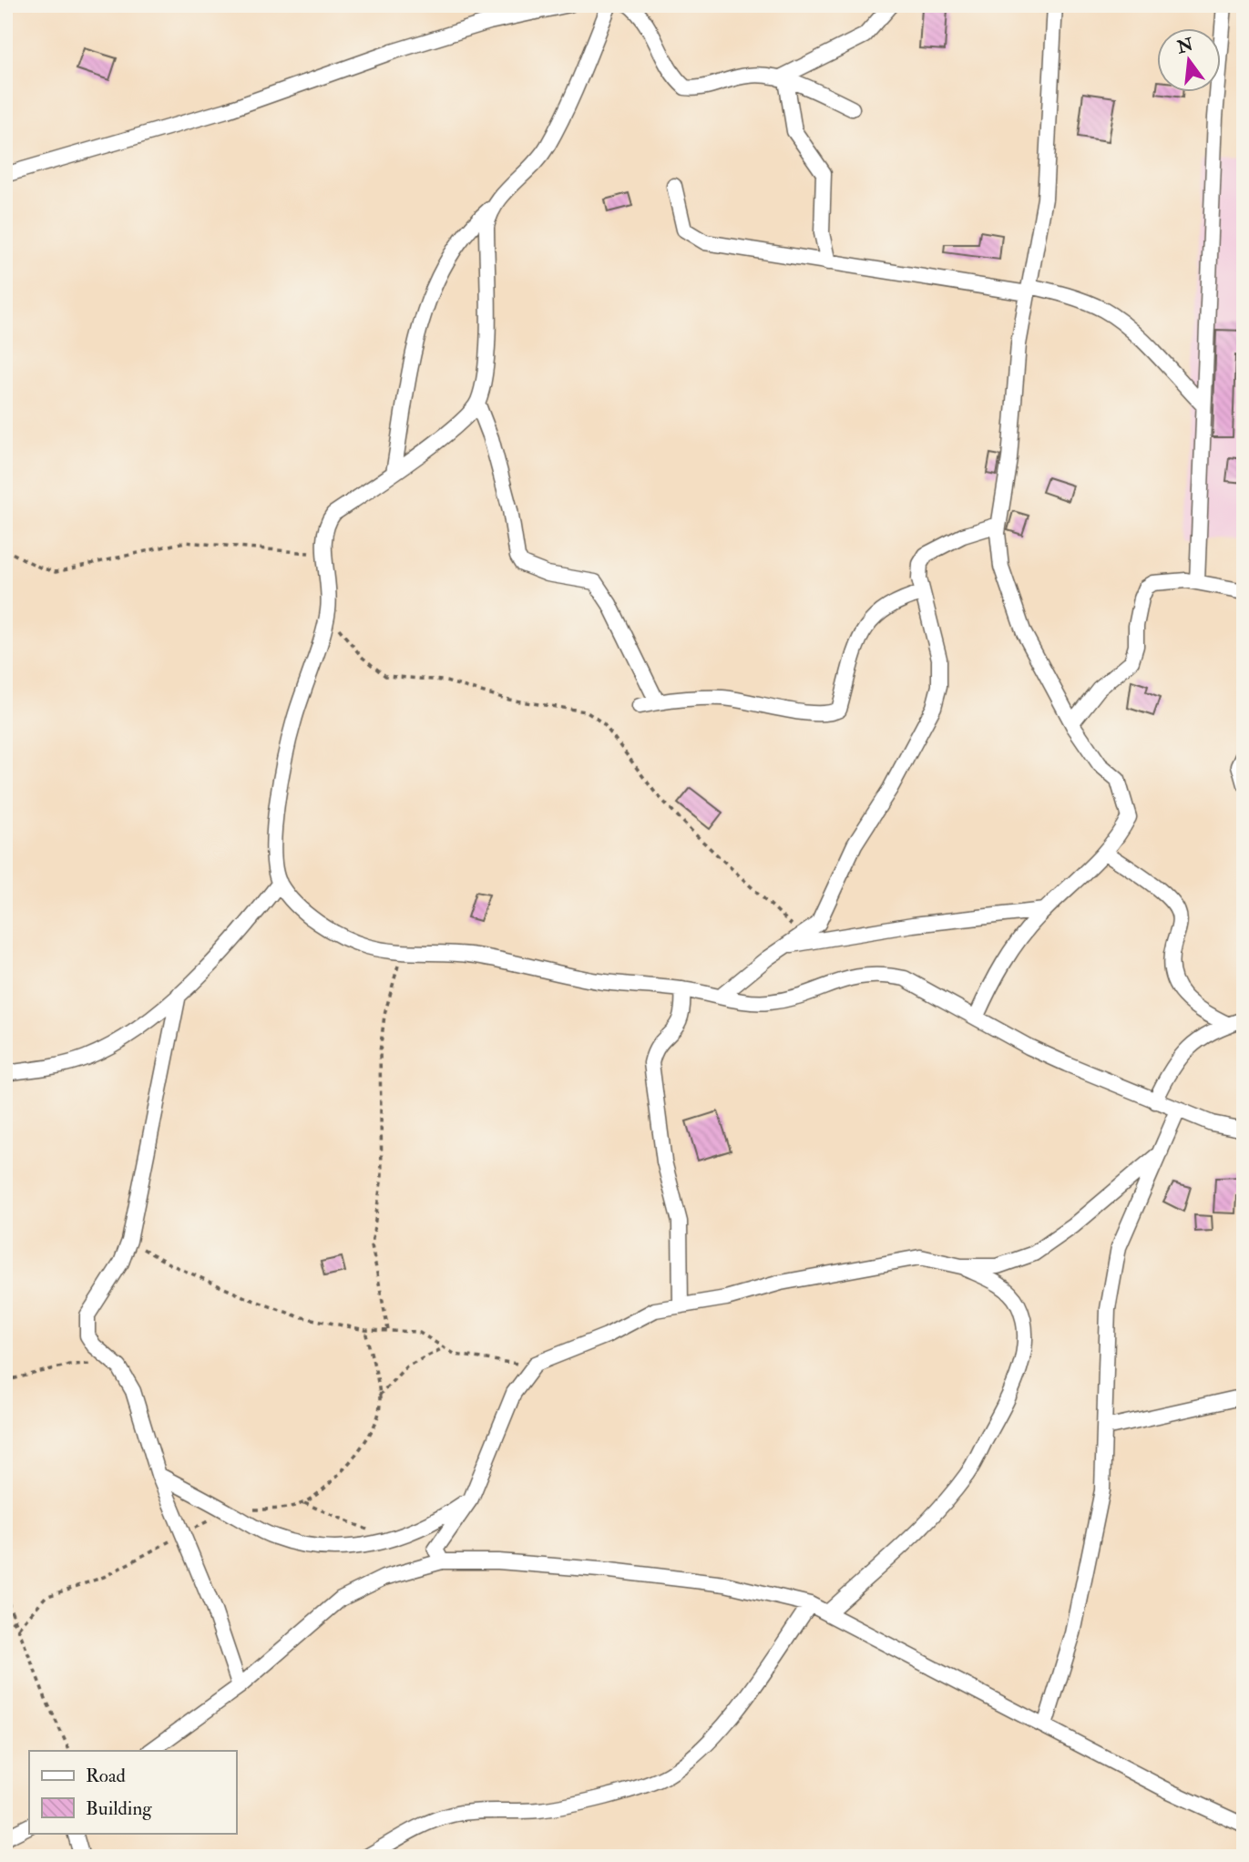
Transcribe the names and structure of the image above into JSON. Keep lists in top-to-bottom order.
{
  "legend": ["Road", "Building"],
  "north": "top"
}
